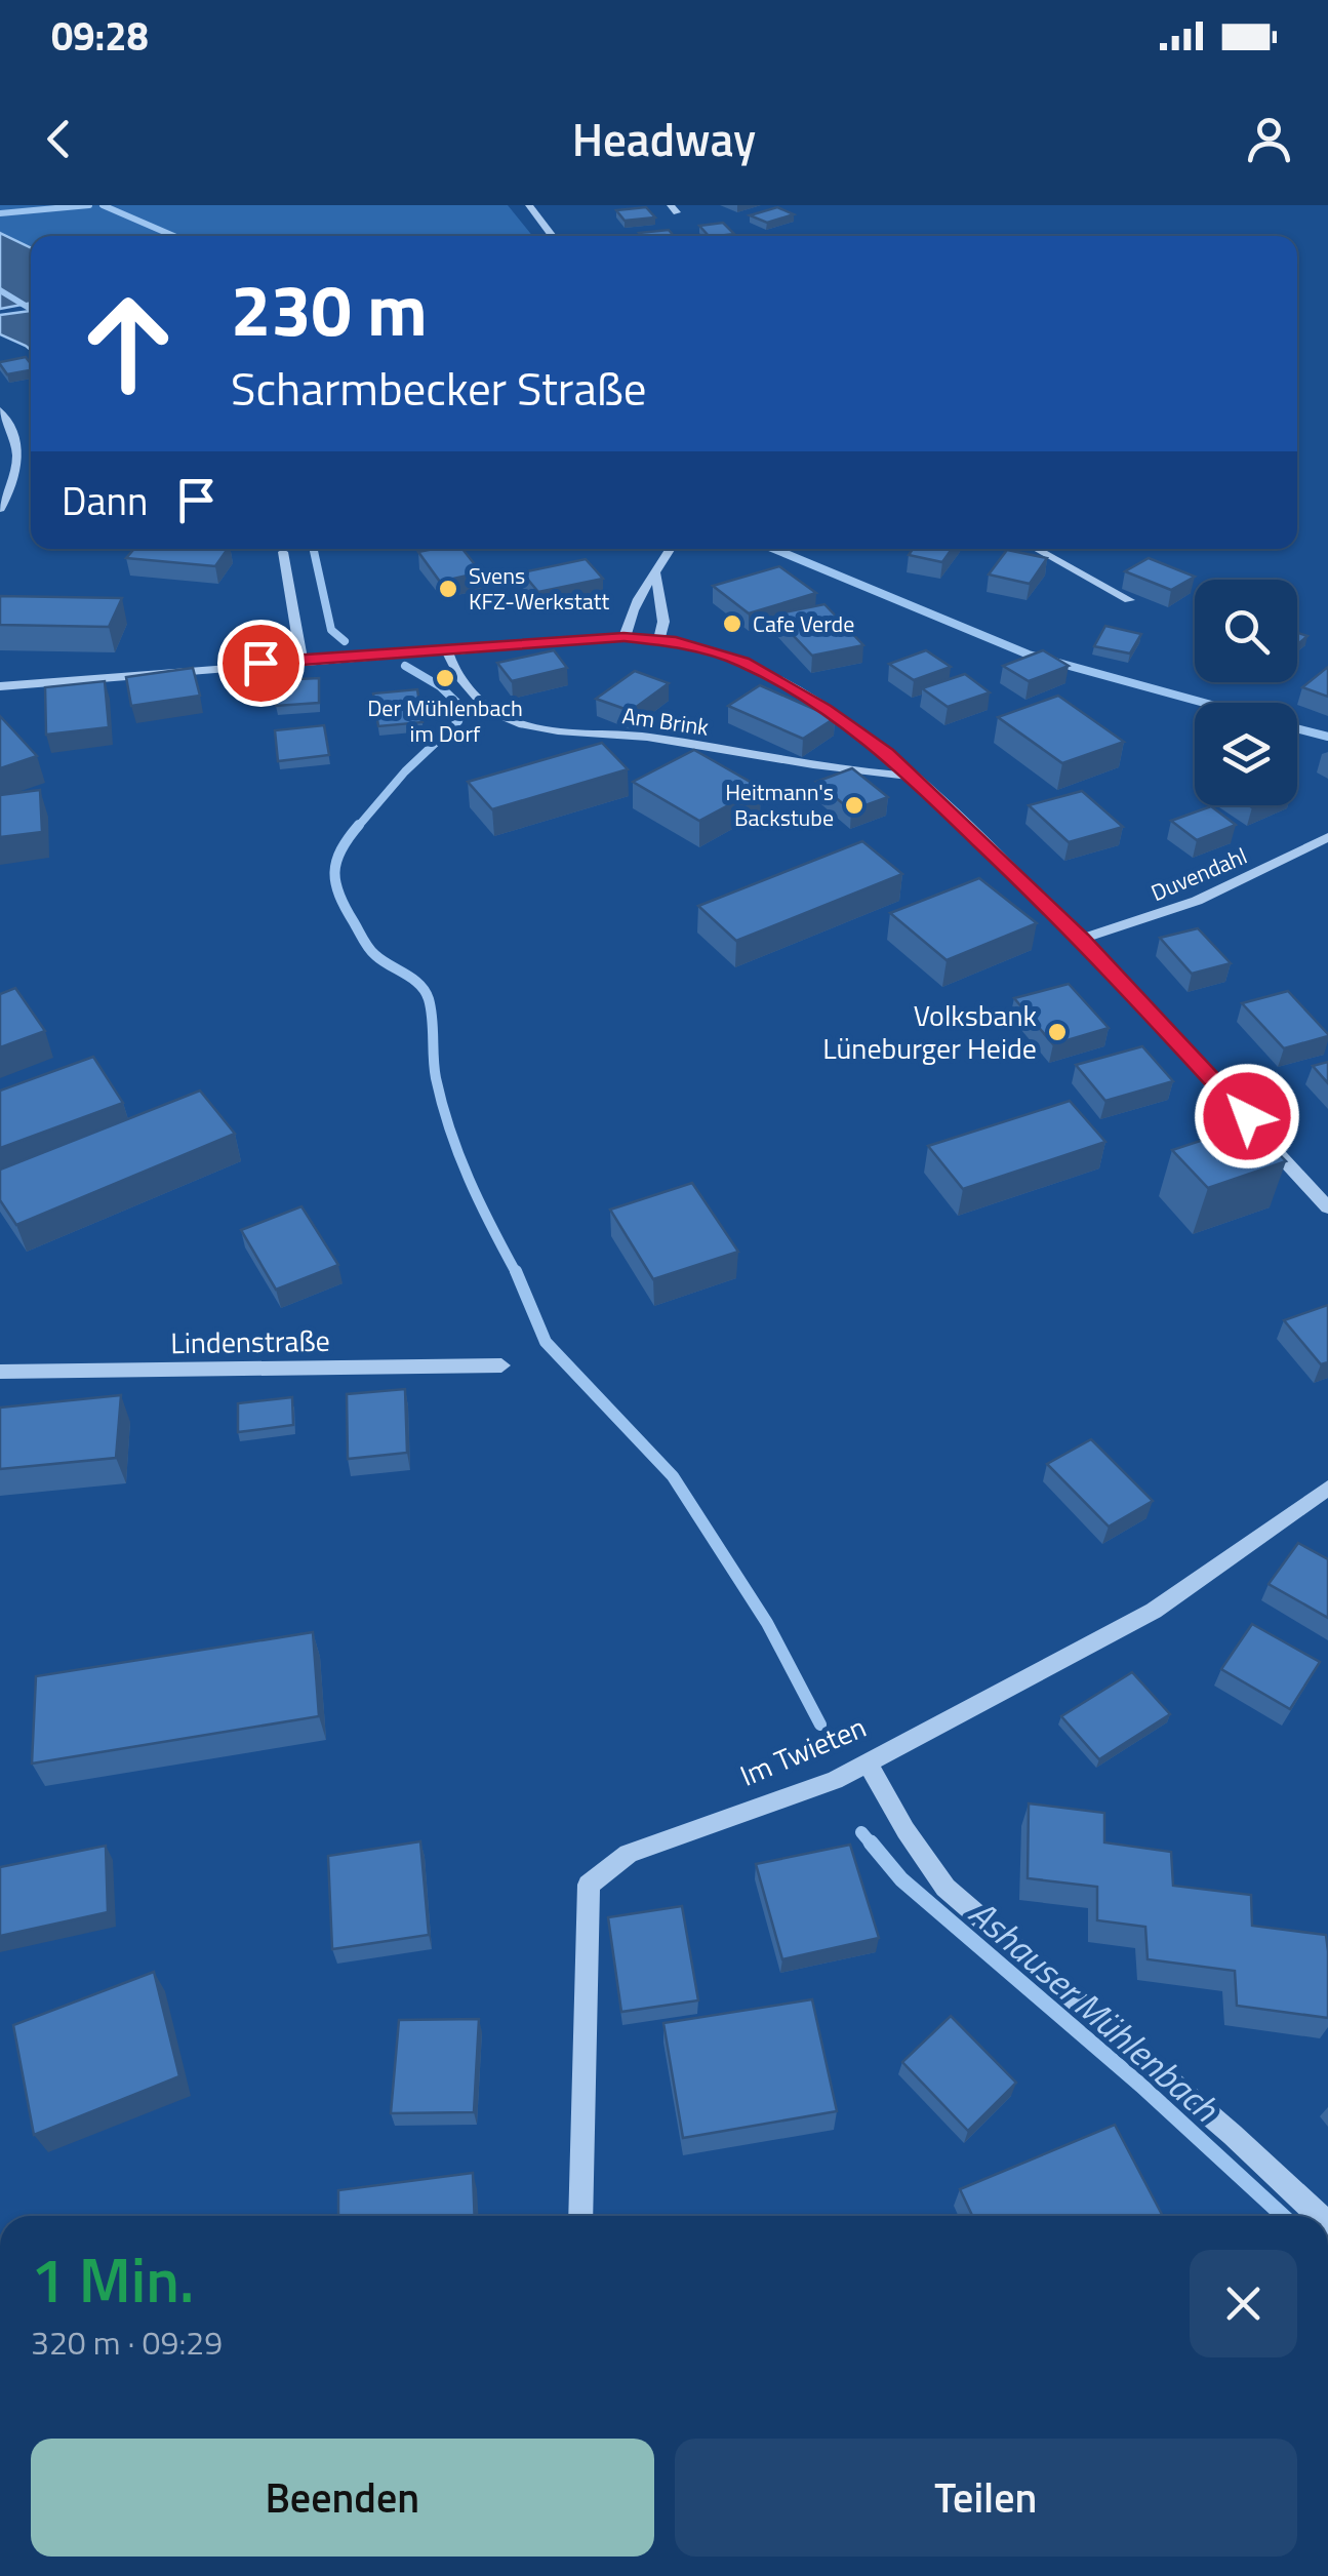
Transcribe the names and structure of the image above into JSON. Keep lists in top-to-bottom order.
{
  "streets": {
    "street": [
      "Am Brink",
      "Duvendahl",
      "Lindenstraße",
      "Im Twieten"
    ]
  },
  "water": ["Ashauser Mühlenbach"],
  "places": [
    "Svens KFZ-Werkstatt",
    "Cafe Verde",
    "Der Mühlenbach im Dorf",
    "Heitmann's Backstube",
    "Volksbank Lüneburger Heide"
  ],
  "page": {
    "status": "09:28",
    "header": "Headway",
    "turn": ["230 m", "Scharmbecker Straße"],
    "then": "Dann",
    "heading": ["1 Min.", "320 m · 09:29"],
    "buttons": ["Beenden", "Teilen"]
  }
}
